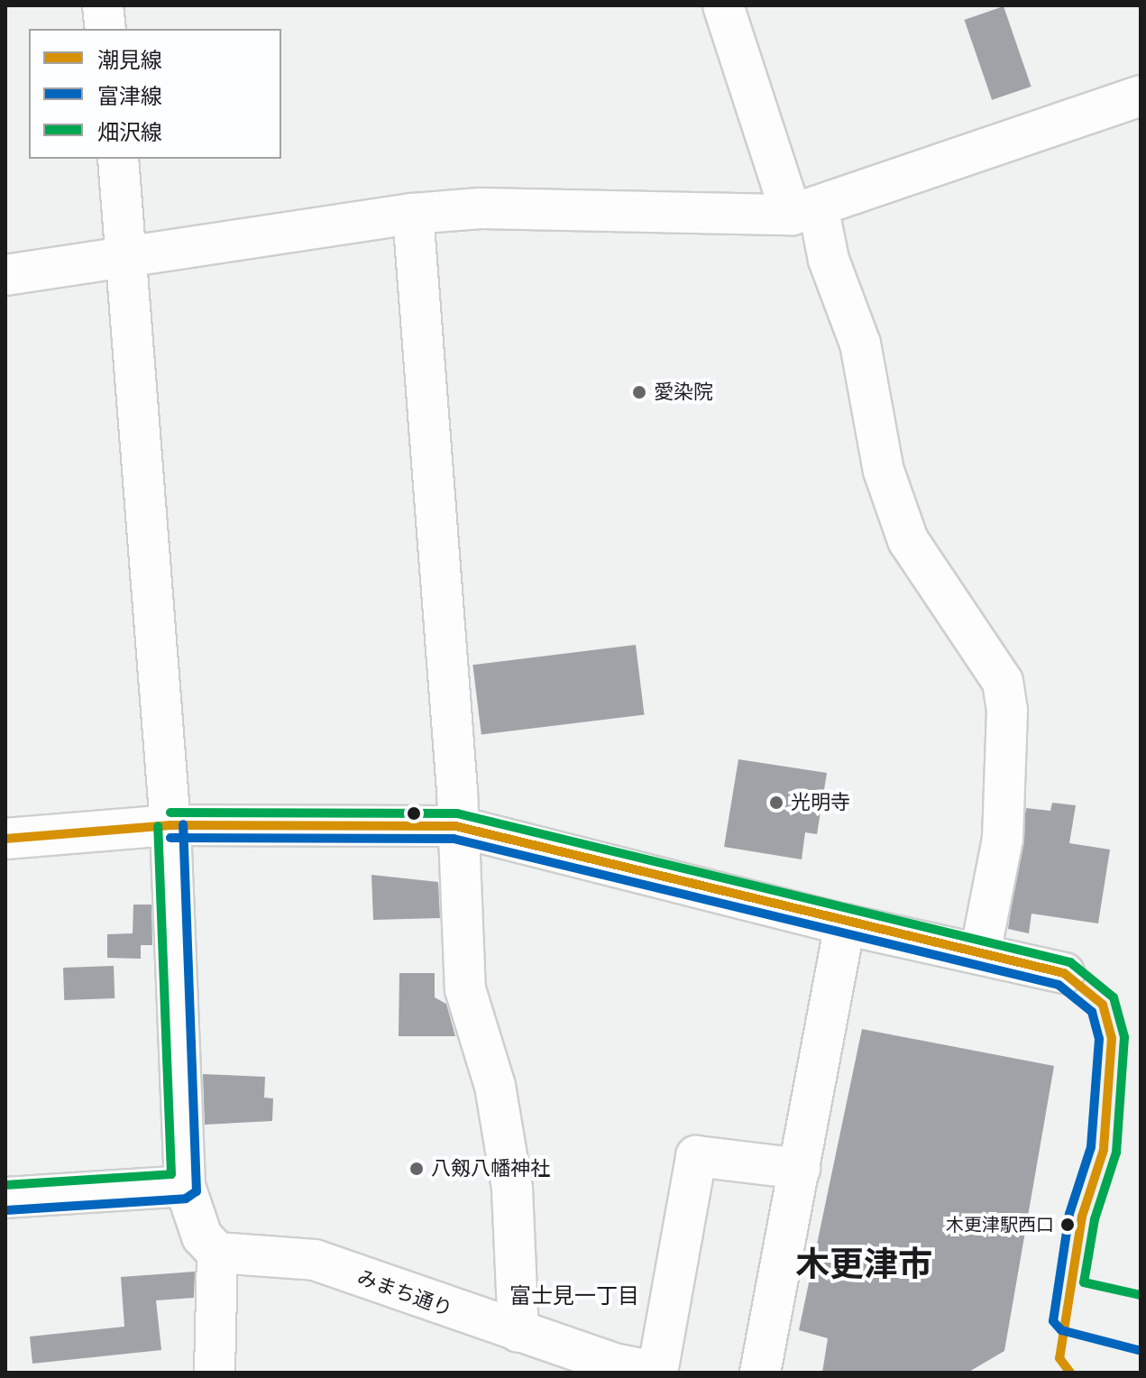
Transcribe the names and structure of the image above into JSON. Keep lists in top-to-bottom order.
{
  "streets": {
    "street": ["みまち通り"]
  },
  "districts": ["木更津市", "富士見一丁目"],
  "places": [
    "愛染院",
    "光明寺",
    "八剱八幡神社",
    "木更津駅西口"
  ],
  "lines": ["transit line 畑沢線", "transit line 富津線", "transit line 潮見線"],
  "legend": ["潮見線", "富津線", "畑沢線"]
}
